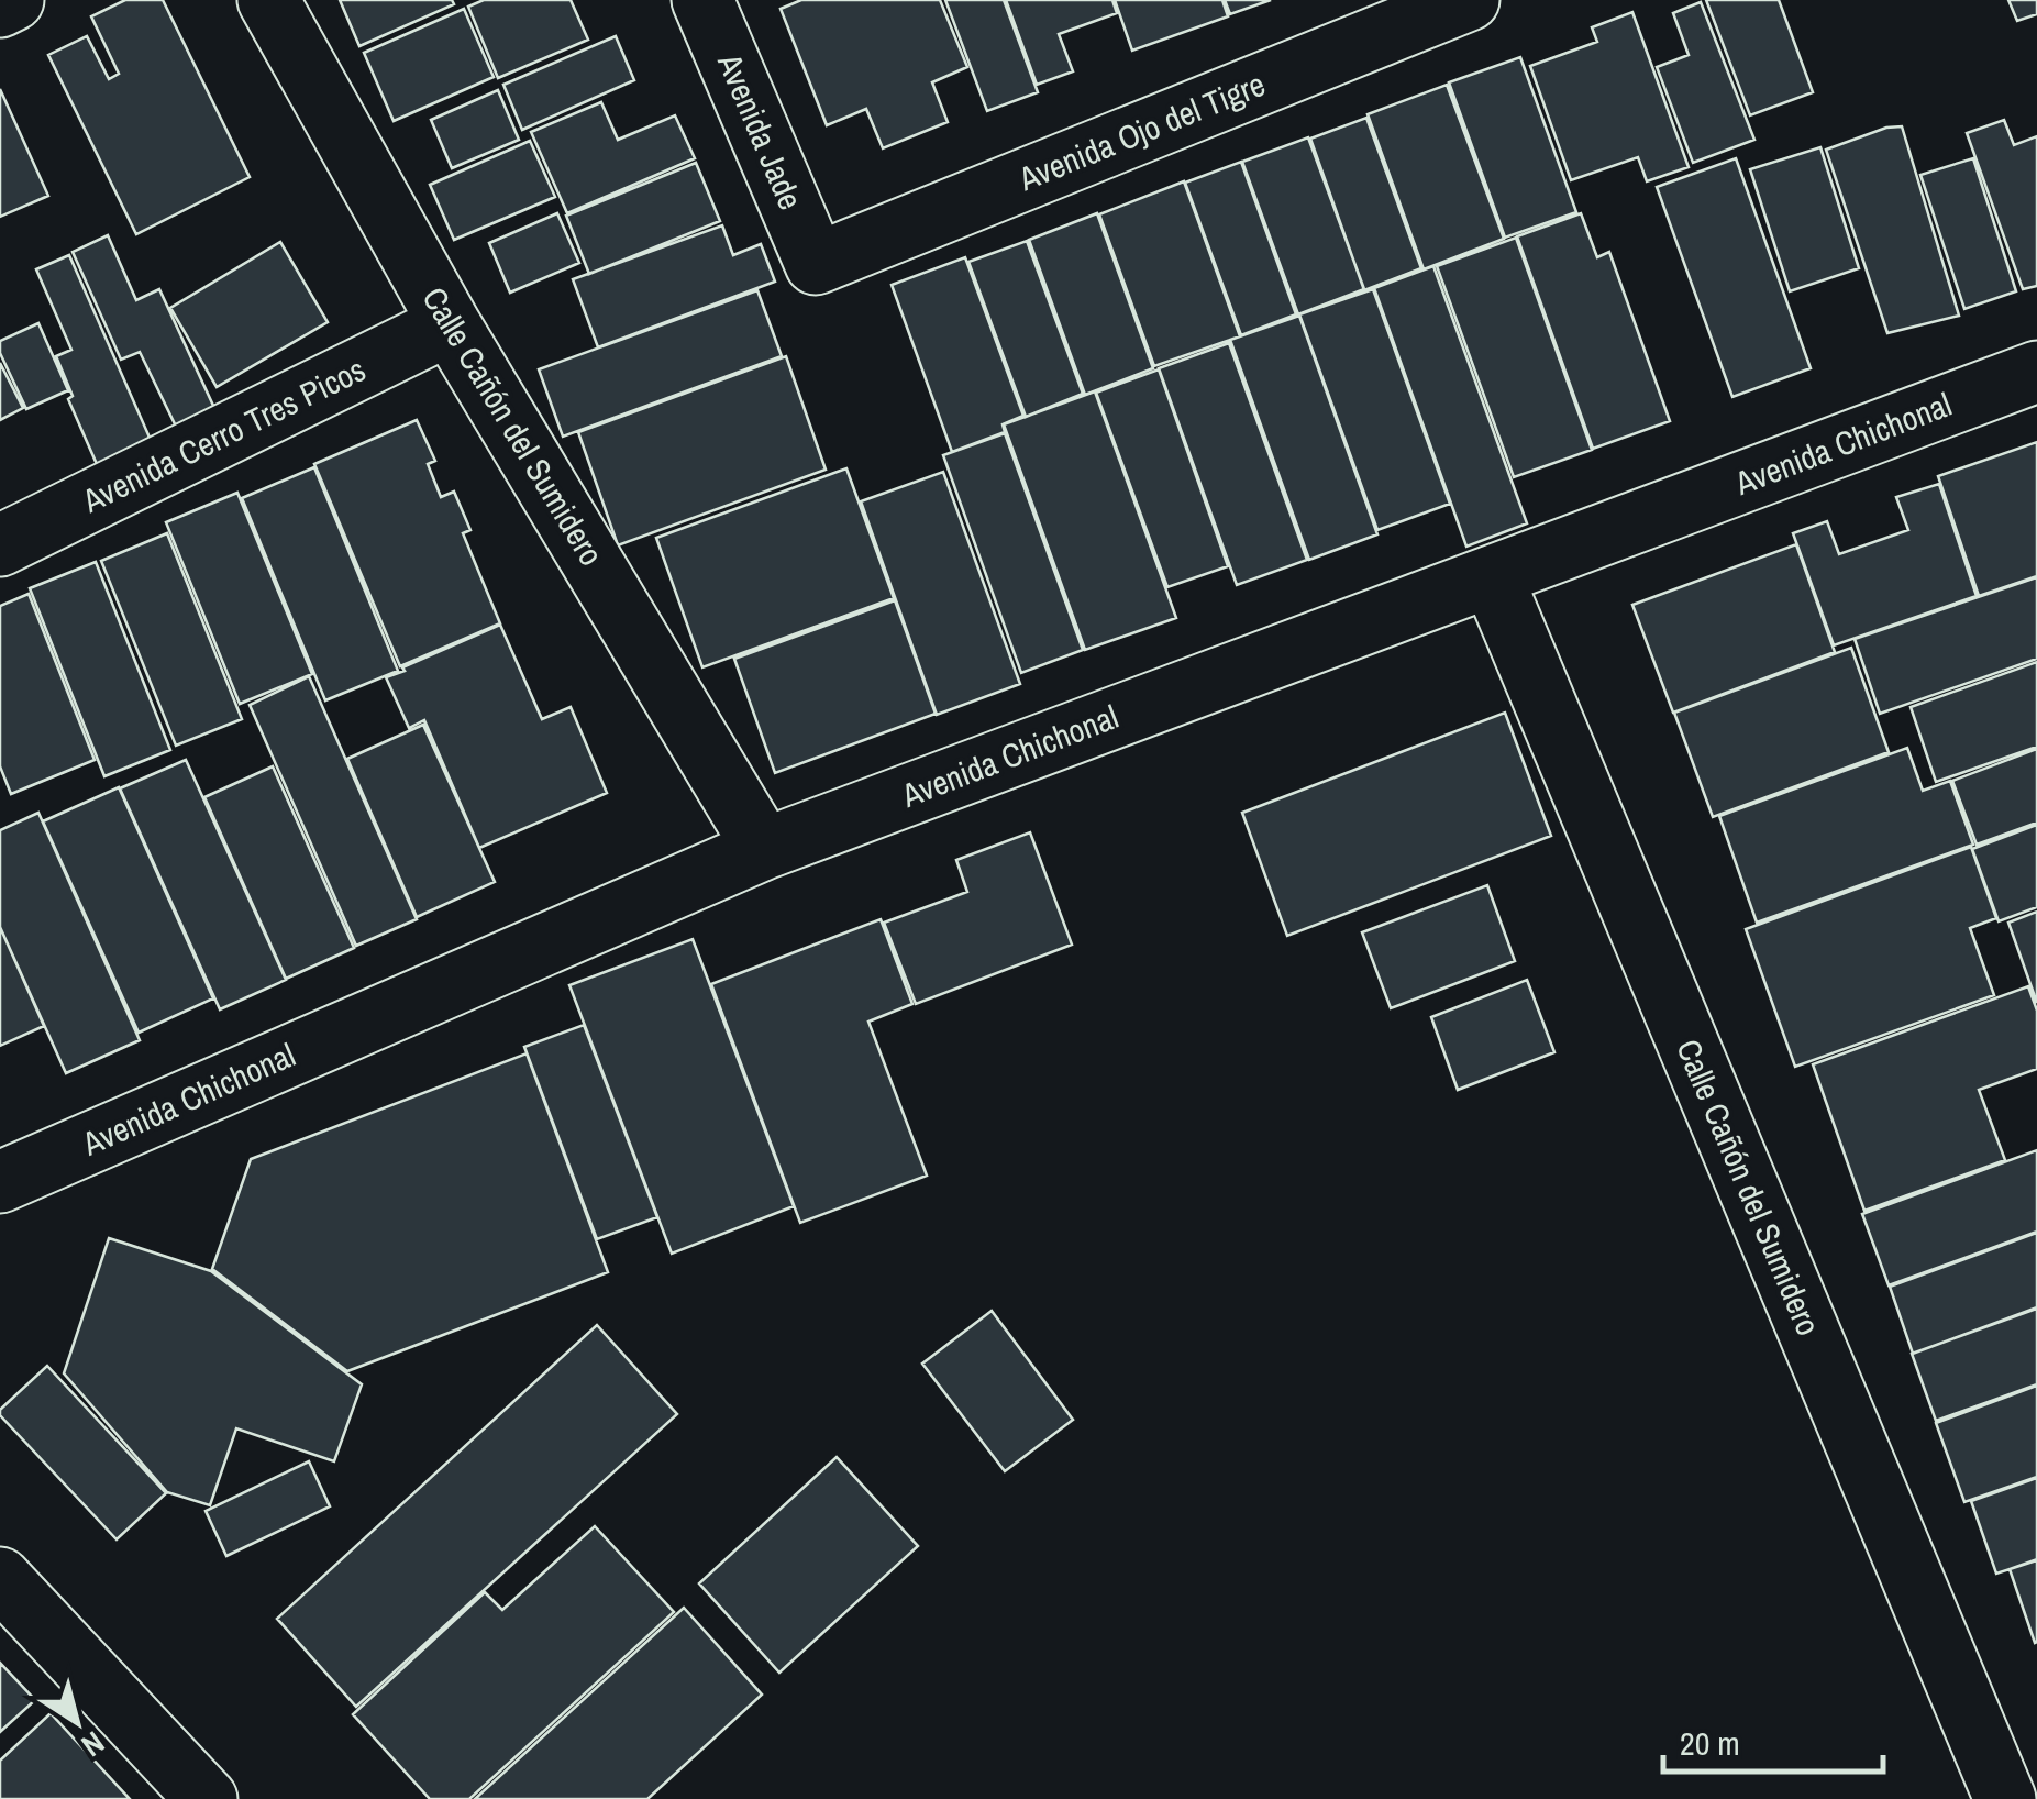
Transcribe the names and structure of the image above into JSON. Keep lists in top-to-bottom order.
{
  "streets": {
    "street": [
      "Avenida Jade",
      "Avenida Ojo del Tigre",
      "Calle Cañón del Sumidero",
      "Avenida Cerro Tres Picos",
      "Avenida Chichonal"
    ]
  },
  "crossings": [
    ["Avenida Jade", "Avenida Ojo del Tigre"],
    ["Calle Cañón del Sumidero", "Avenida Cerro Tres Picos"],
    ["Calle Cañón del Sumidero", "Avenida Chichonal"]
  ],
  "scale_bar": "20 m",
  "north": "bottom right"
}
